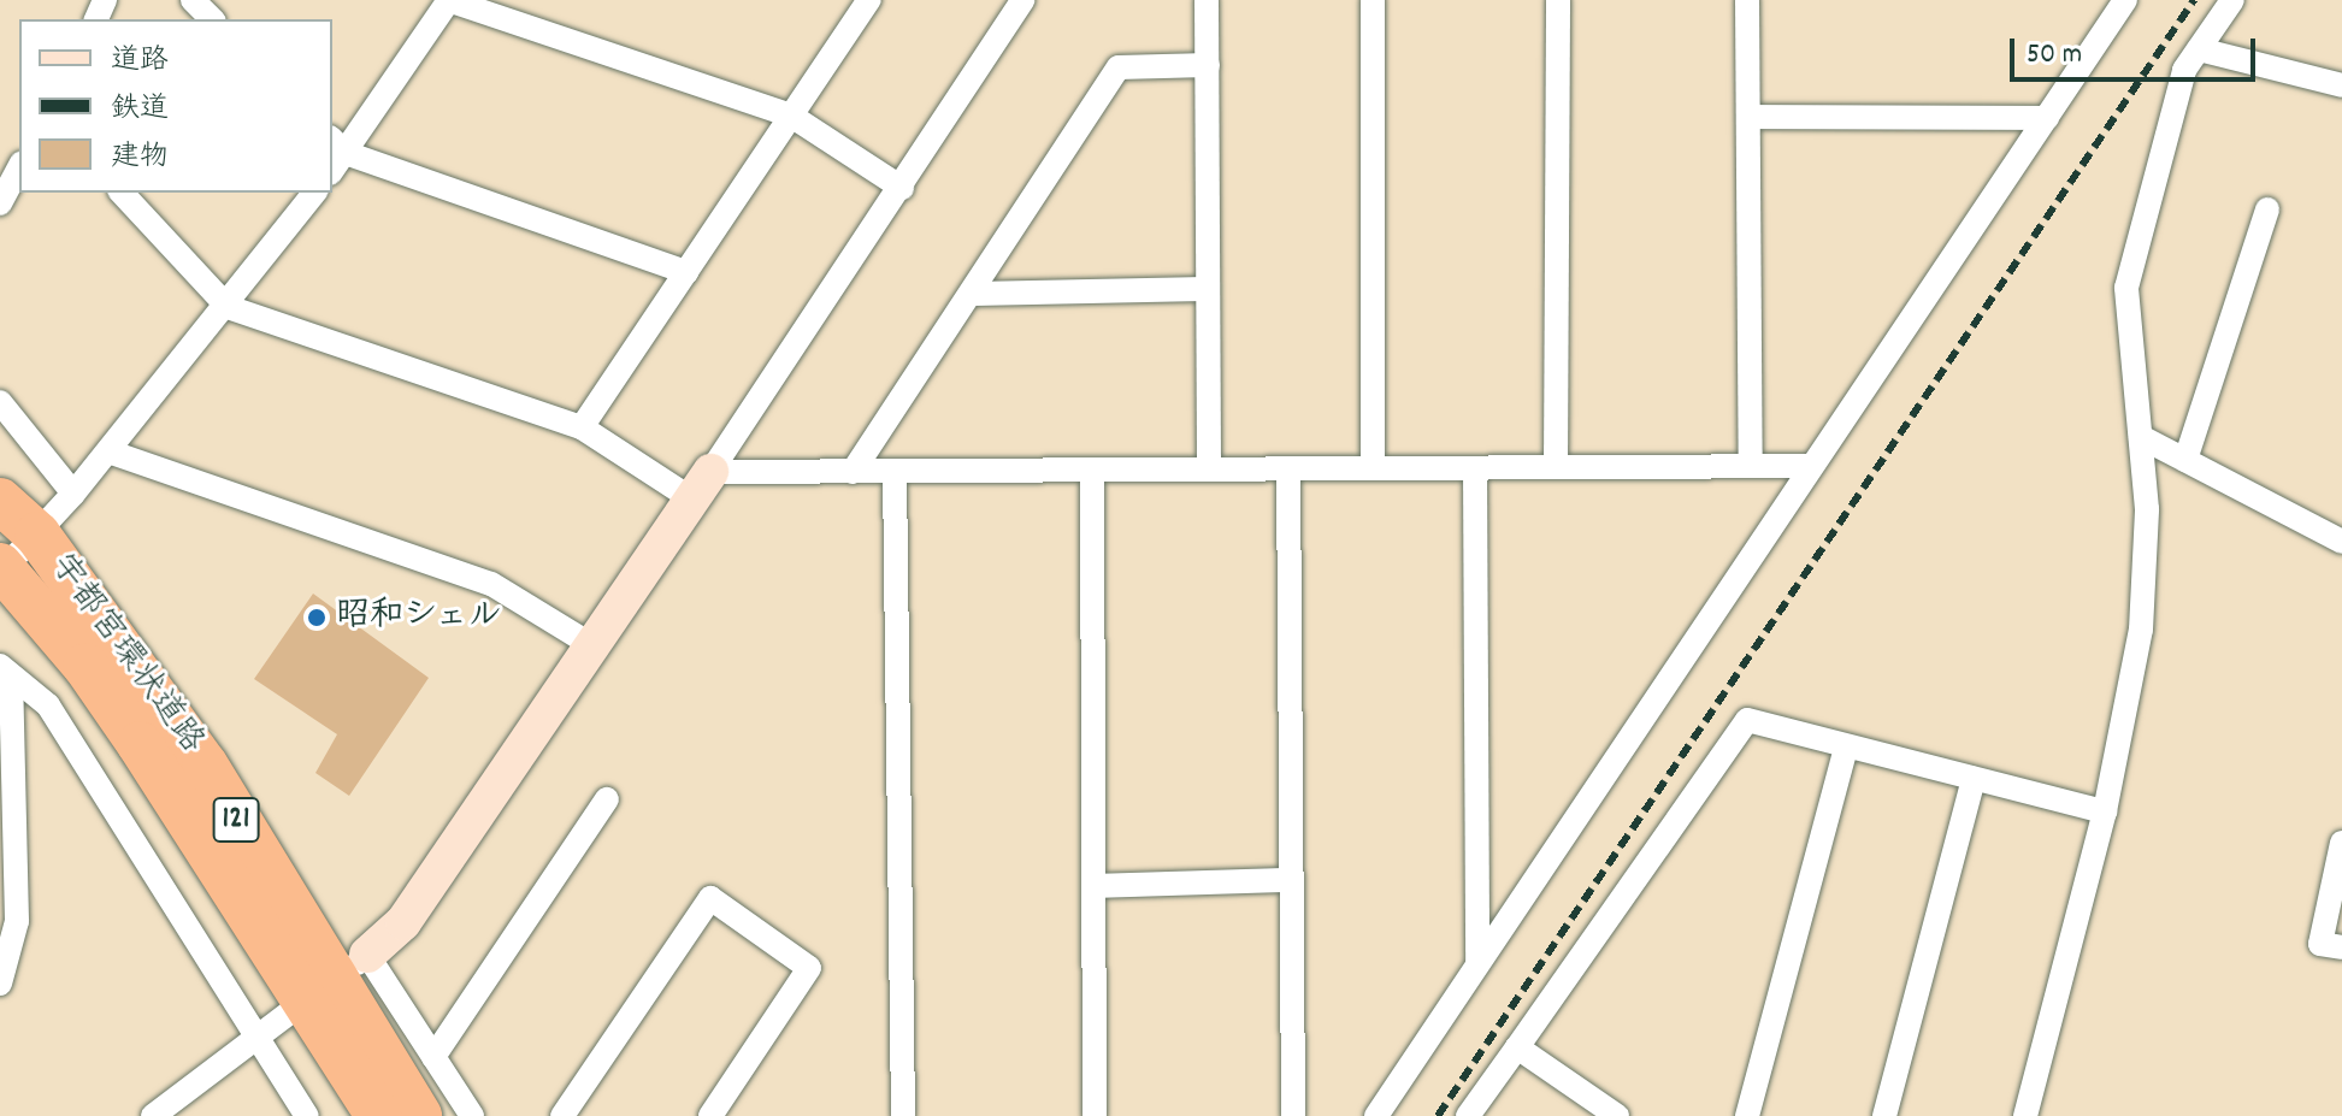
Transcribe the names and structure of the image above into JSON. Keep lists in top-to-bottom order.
{
  "streets": {
    "highway": ["宇都宮環状道路", "121"]
  },
  "places": ["昭和シェル"],
  "legend": ["道路", "鉄道", "建物"],
  "scale_bar": "50 m"
}
